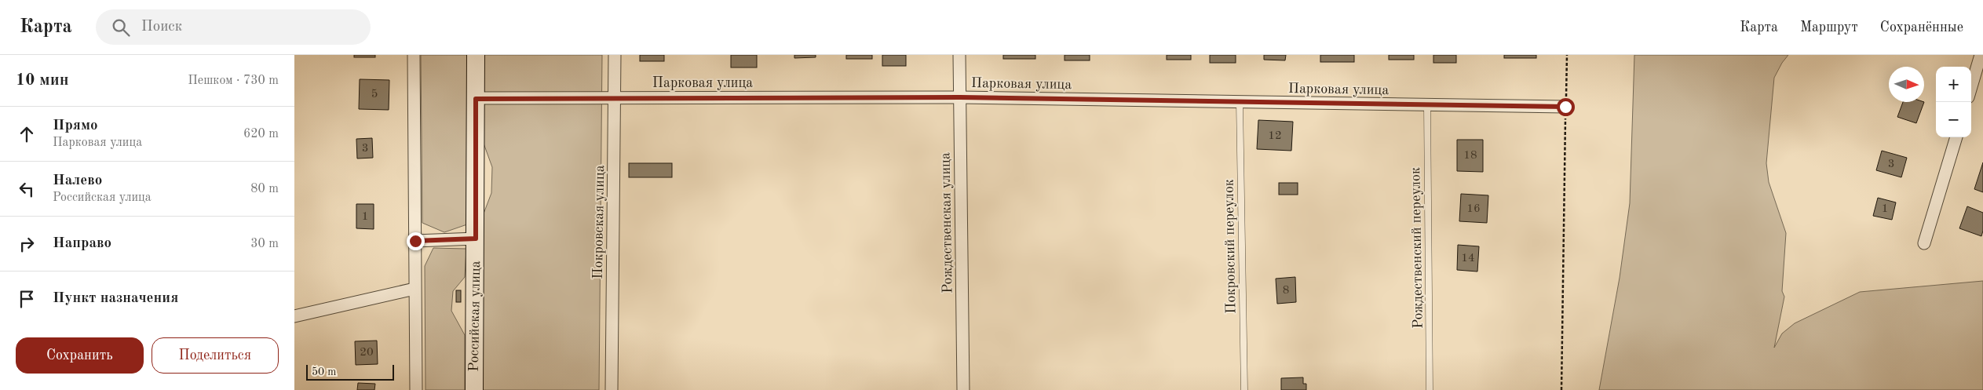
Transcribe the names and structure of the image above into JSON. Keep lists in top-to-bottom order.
{
  "streets": {
    "main road": ["Российская улица"],
    "street": ["Парковая улица", "Покровская улица", "Рождественская улица"],
    "lane": ["Покровский переулок", "Рождественский переулок"]
  },
  "crossings": [
    ["Парковая улица", "Покровская улица"],
    ["Парковая улица", "Рождественская улица"],
    ["Парковая улица", "Покровский переулок"],
    ["Парковая улица", "Рождественский переулок"],
    ["Парковая улица", "Российская улица"]
  ],
  "house_numbers": [
    "5",
    "12",
    "3",
    "18",
    "3",
    "16",
    "1",
    "1",
    "14",
    "8",
    "20"
  ],
  "scale_bar": "50 m",
  "north": "right",
  "page": {
    "header": "Карта",
    "search": "Поиск",
    "nav": ["Карта", "Маршрут", "Сохранённые"],
    "heading": ["10 мин", "Пешком · 730 m"],
    "map_buttons": ["+", "−"],
    "list": [
      ["Прямо", "Парковая улица", "620 m"],
      ["Налево", "Российская улица", "80 m"],
      ["Направо", "30 m"],
      "Пункт назначения"
    ],
    "buttons": ["Сохранить", "Поделиться"],
    "scale": "50 m"
  }
}
